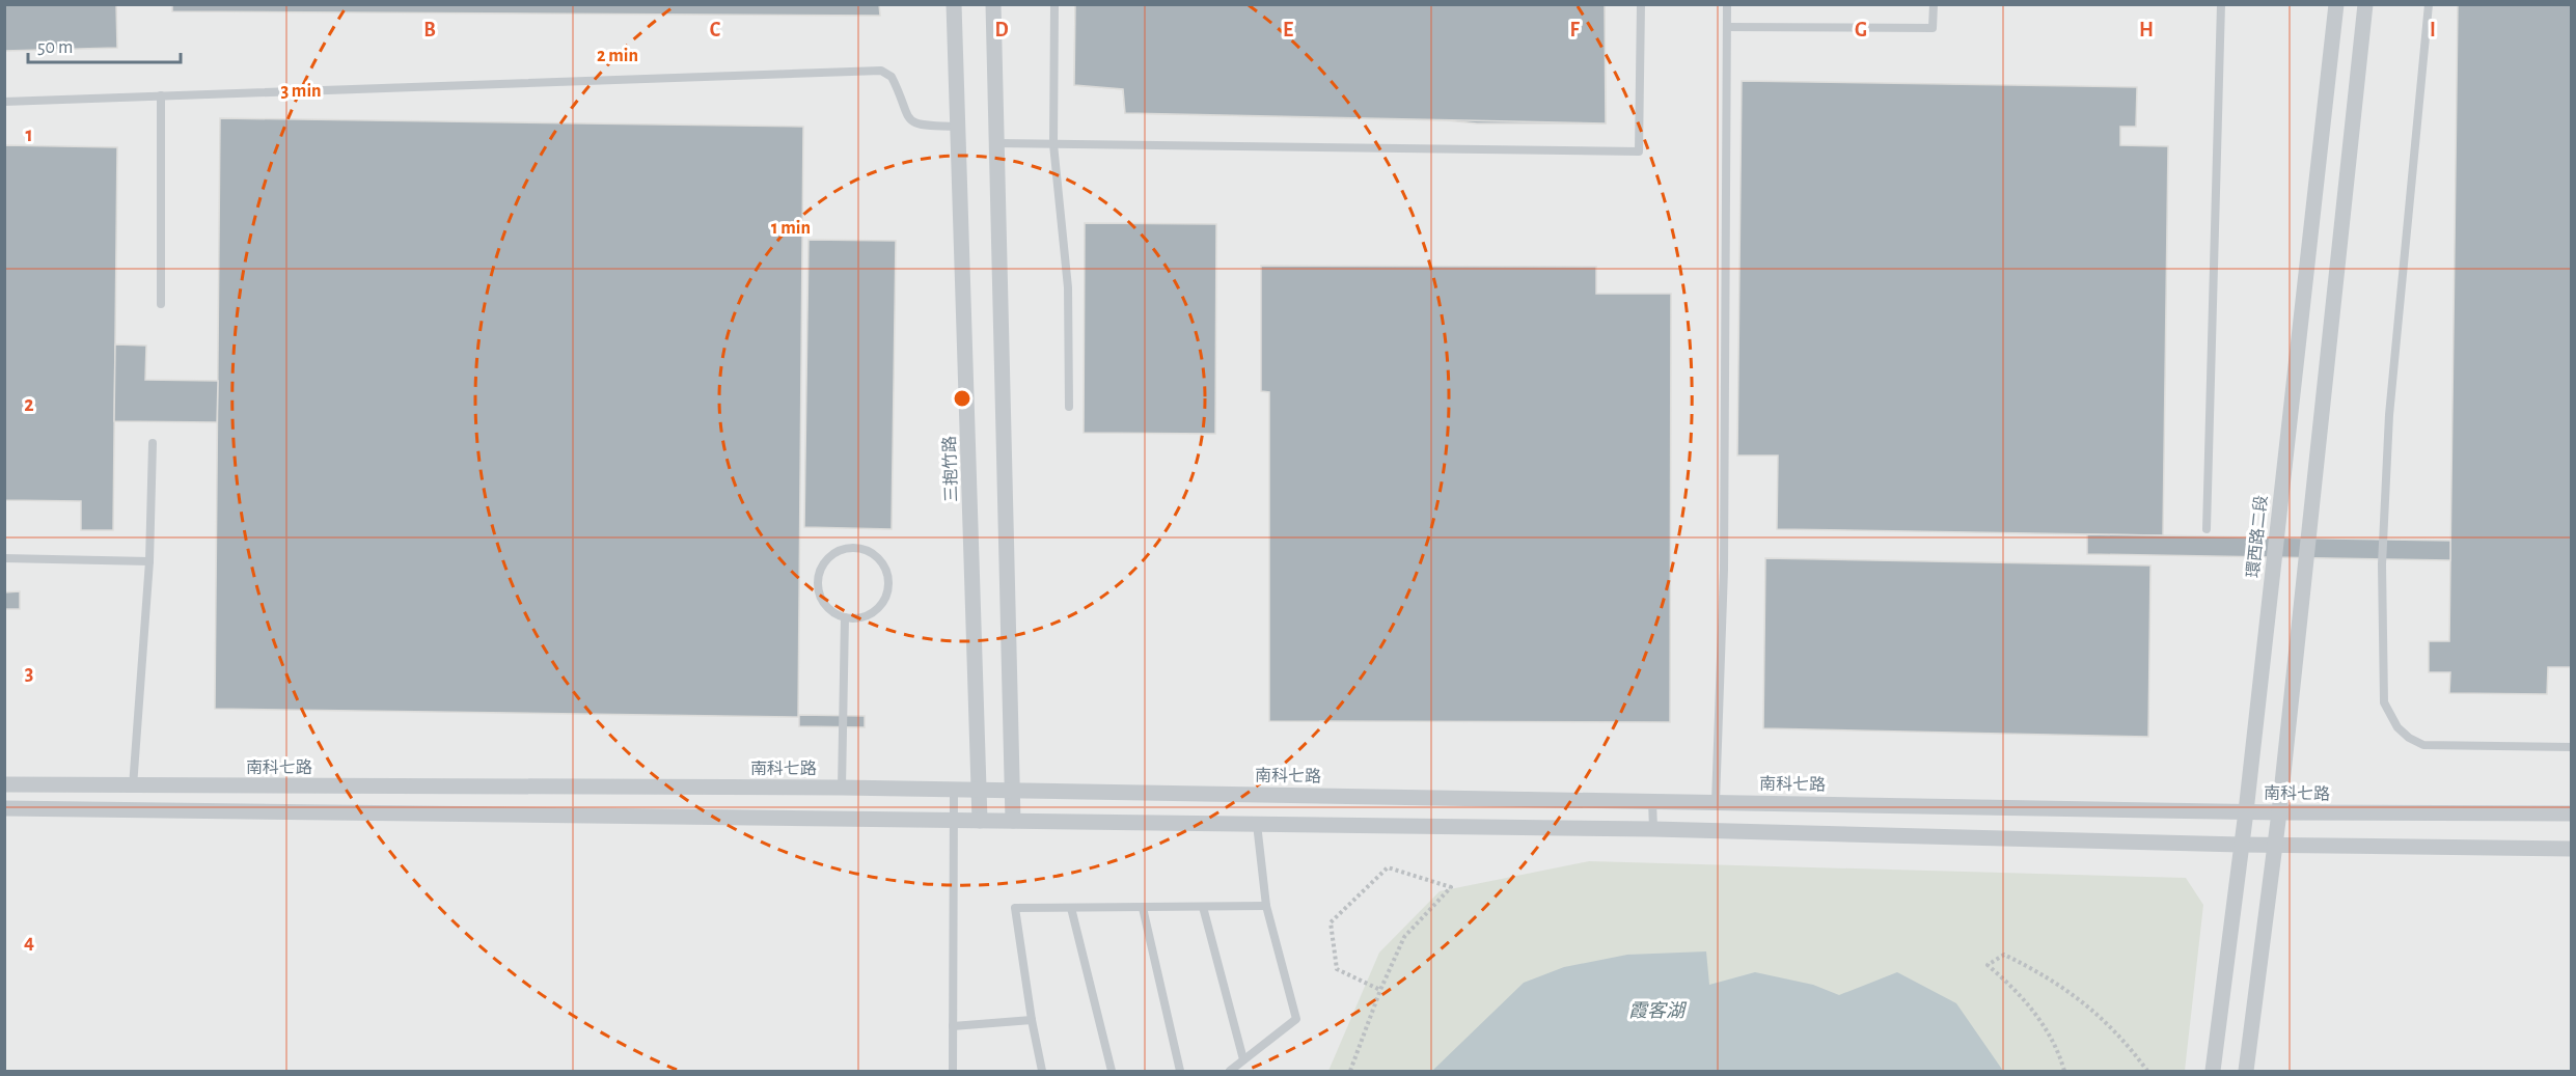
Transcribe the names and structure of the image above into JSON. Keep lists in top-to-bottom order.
{
  "streets": {
    "street": ["三抱竹路", "環西路二段", "南科七路"]
  },
  "crossings": [
    ["三抱竹路", "南科七路"],
    ["環西路二段", "南科七路"]
  ],
  "water": ["霞客湖"],
  "scale_bar": "50 m",
  "grid": {
    "columns": [
      "B",
      "C",
      "D",
      "E",
      "F",
      "G",
      "H",
      "I"
    ],
    "rows": [
      "1",
      "2",
      "3",
      "4"
    ]
  },
  "rings": ["2 min", "3 min", "1 min"]
}
